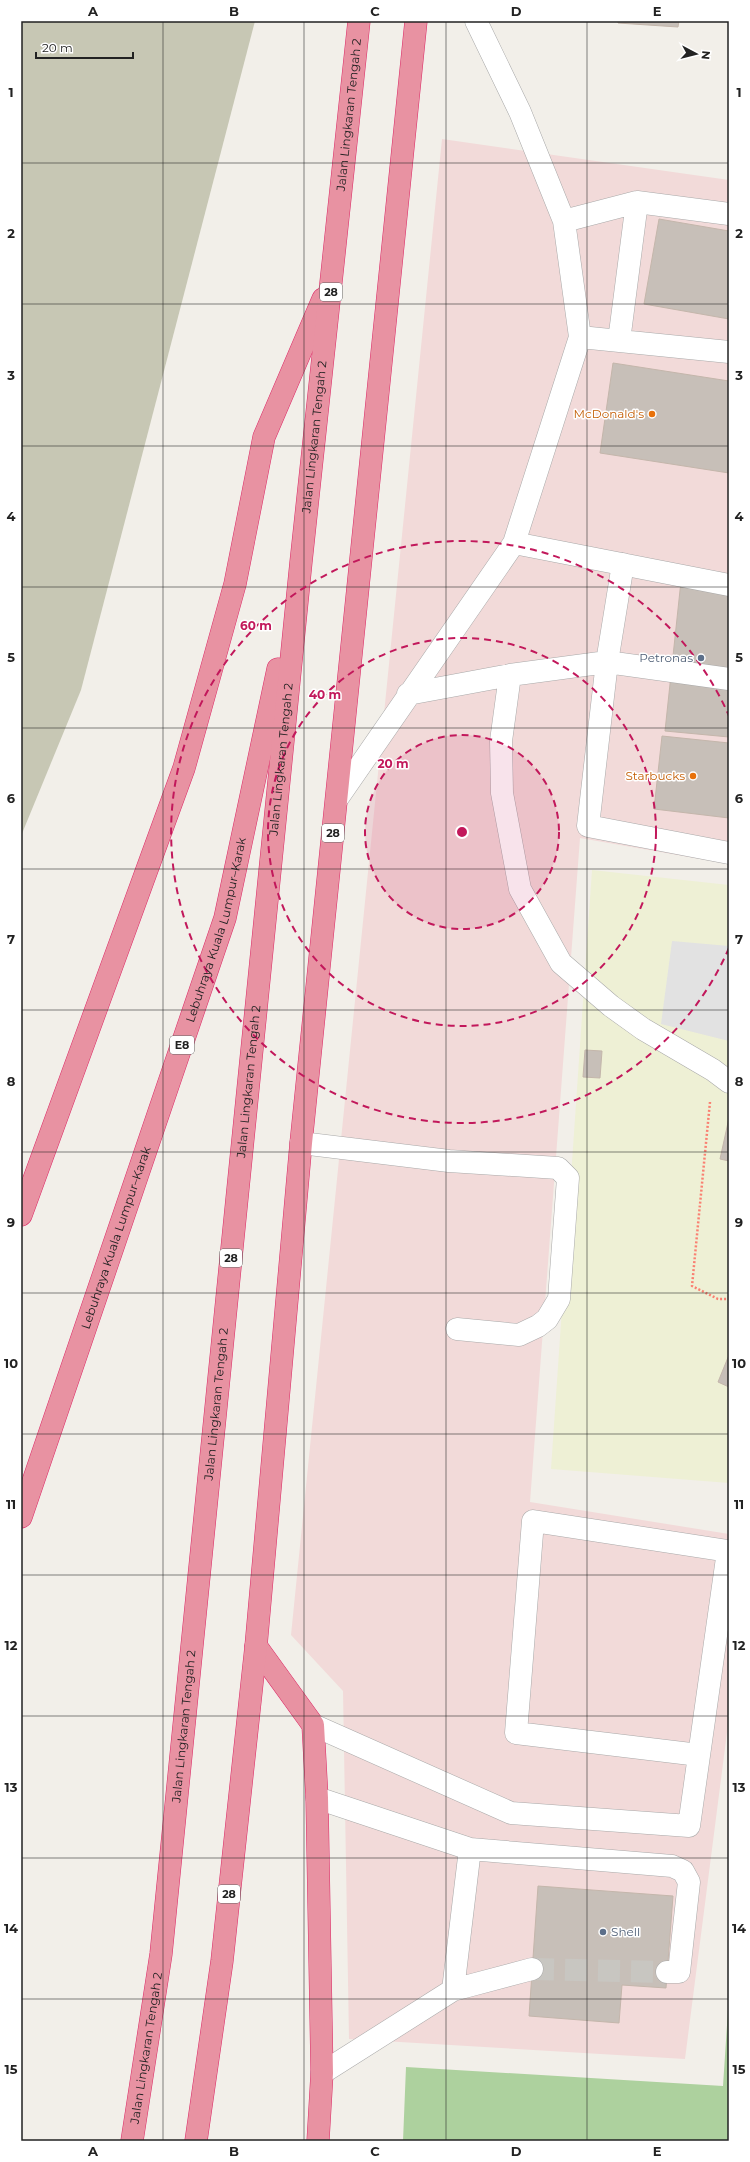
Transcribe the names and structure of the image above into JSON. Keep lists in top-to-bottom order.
{
  "streets": {
    "highway": [
      "Jalan Lingkaran Tengah 2",
      "28",
      "Lebuhraya Kuala Lumpur–Karak",
      "E8"
    ]
  },
  "crossings": [
    ["Jalan Lingkaran Tengah 2", "Lebuhraya Kuala Lumpur–Karak"]
  ],
  "places": [
    "McDonald's",
    "Petronas",
    "Starbucks",
    "Shell"
  ],
  "scale_bar": "20 m",
  "north": "right",
  "grid": {
    "columns": [
      "A",
      "B",
      "C",
      "D",
      "E"
    ],
    "rows": [
      "1",
      "2",
      "3",
      "4",
      "5",
      "6",
      "7",
      "8",
      "9",
      "10",
      "11",
      "12",
      "13",
      "14",
      "15"
    ]
  },
  "rings": ["60 m", "40 m", "20 m"]
}
